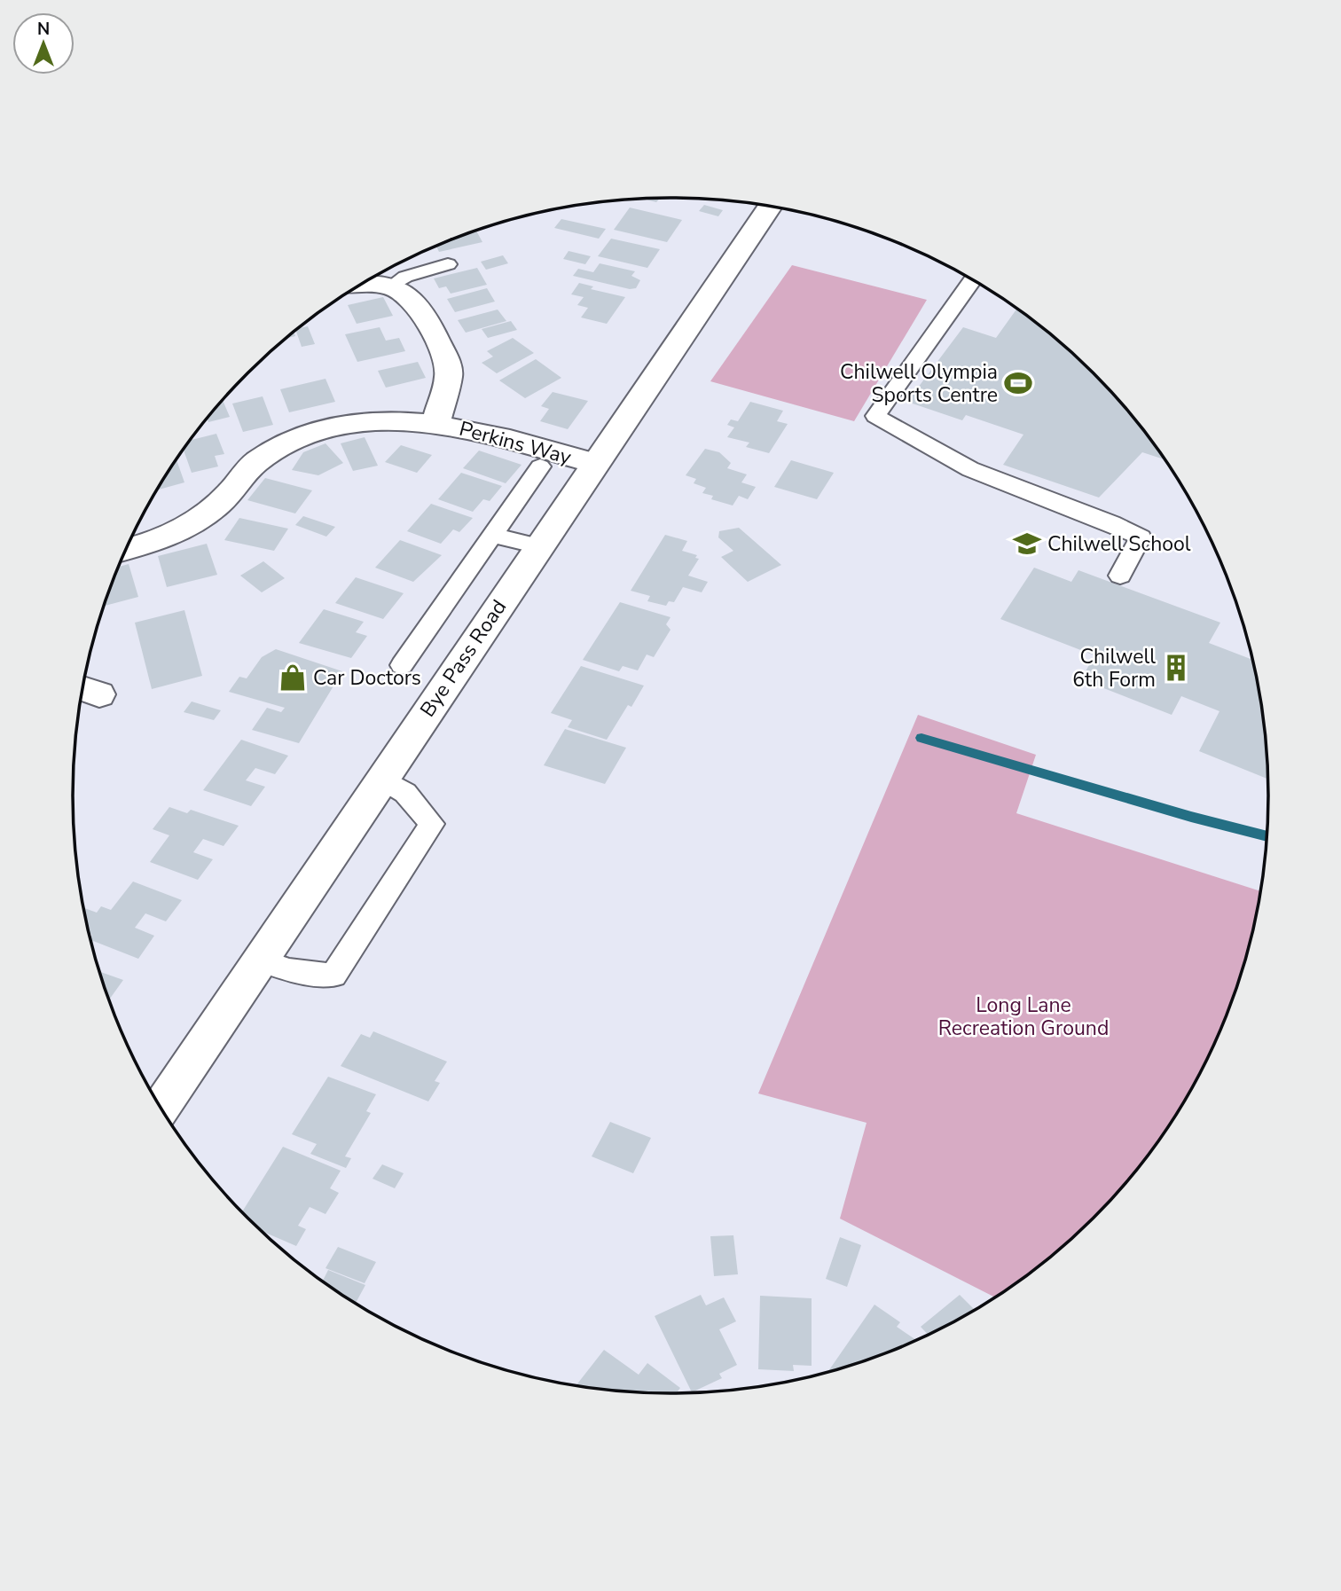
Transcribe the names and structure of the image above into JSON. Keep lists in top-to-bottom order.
{
  "streets": {
    "main road": ["Perkins Way", "Bye Pass Road"]
  },
  "crossings": [
    ["Perkins Way", "Bye Pass Road"]
  ],
  "parks": ["Long Lane Recreation Ground"],
  "places": {
    "sports": ["Chilwell Olympia Sports Centre"],
    "school or university": ["Chilwell School"],
    "building": ["Chilwell 6th Form"],
    "shop": ["Car Doctors"]
  },
  "north": "top"
}
